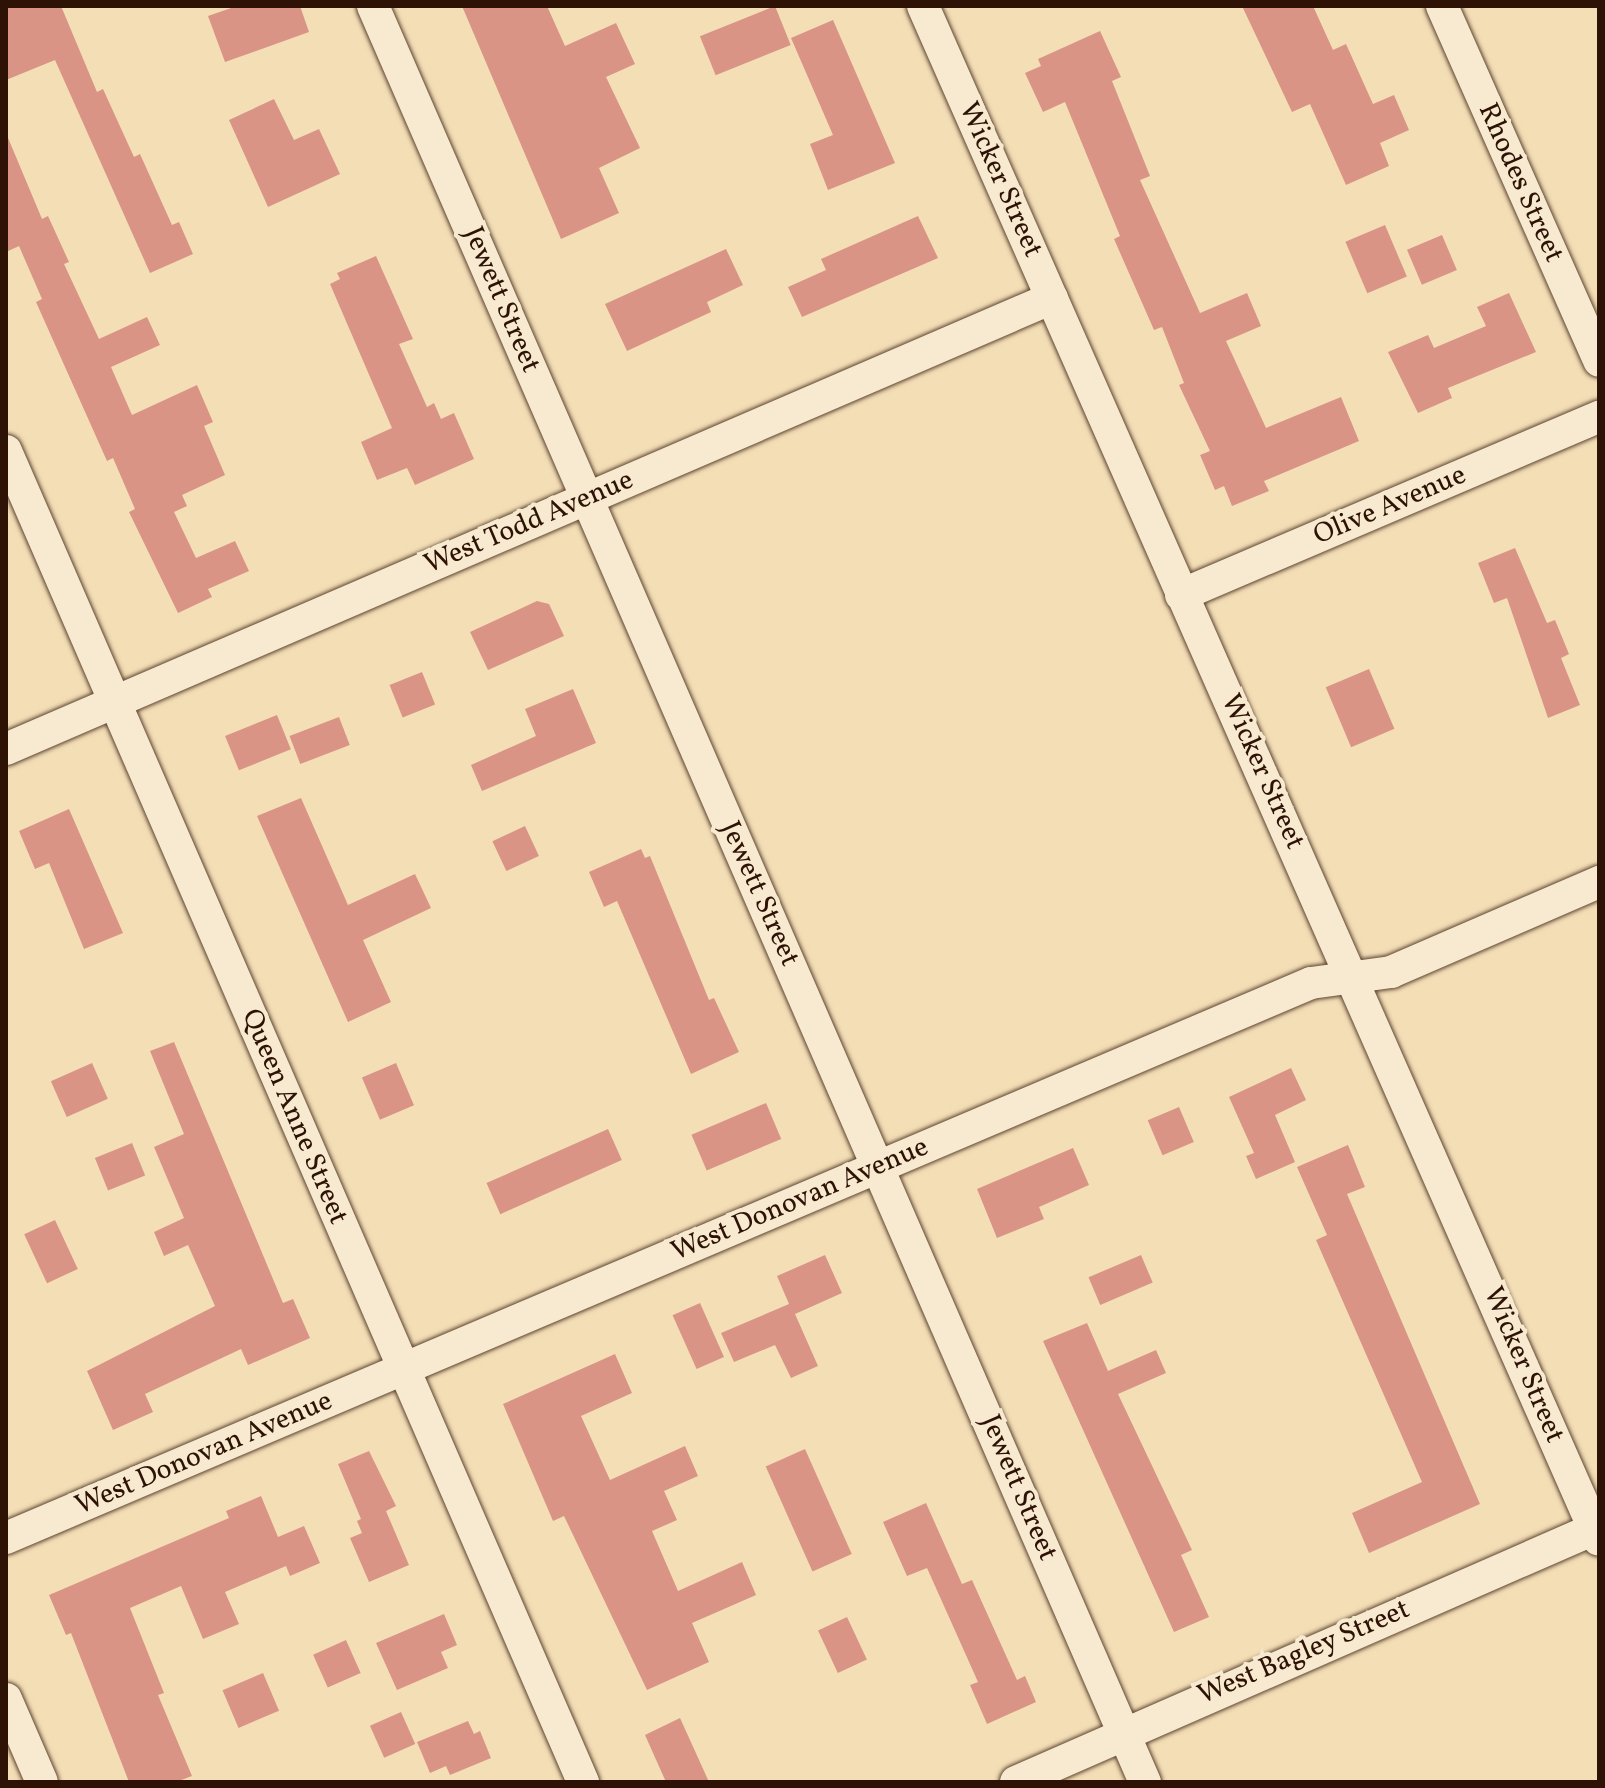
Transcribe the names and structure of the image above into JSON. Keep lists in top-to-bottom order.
{
  "streets": {
    "street": [
      "Wicker Street",
      "Rhodes Street",
      "Jewett Street",
      "Olive Avenue",
      "West Todd Avenue",
      "Queen Anne Street",
      "West Donovan Avenue",
      "West Bagley Street"
    ]
  },
  "crossings": [
    ["Wicker Street", "Olive Avenue"],
    ["Wicker Street", "West Todd Avenue"],
    ["Wicker Street", "West Donovan Avenue"],
    ["Wicker Street", "West Bagley Street"],
    ["Jewett Street", "West Todd Avenue"],
    ["Jewett Street", "West Donovan Avenue"],
    ["Jewett Street", "West Bagley Street"],
    ["West Todd Avenue", "Queen Anne Street"],
    ["Queen Anne Street", "West Donovan Avenue"]
  ]
}
